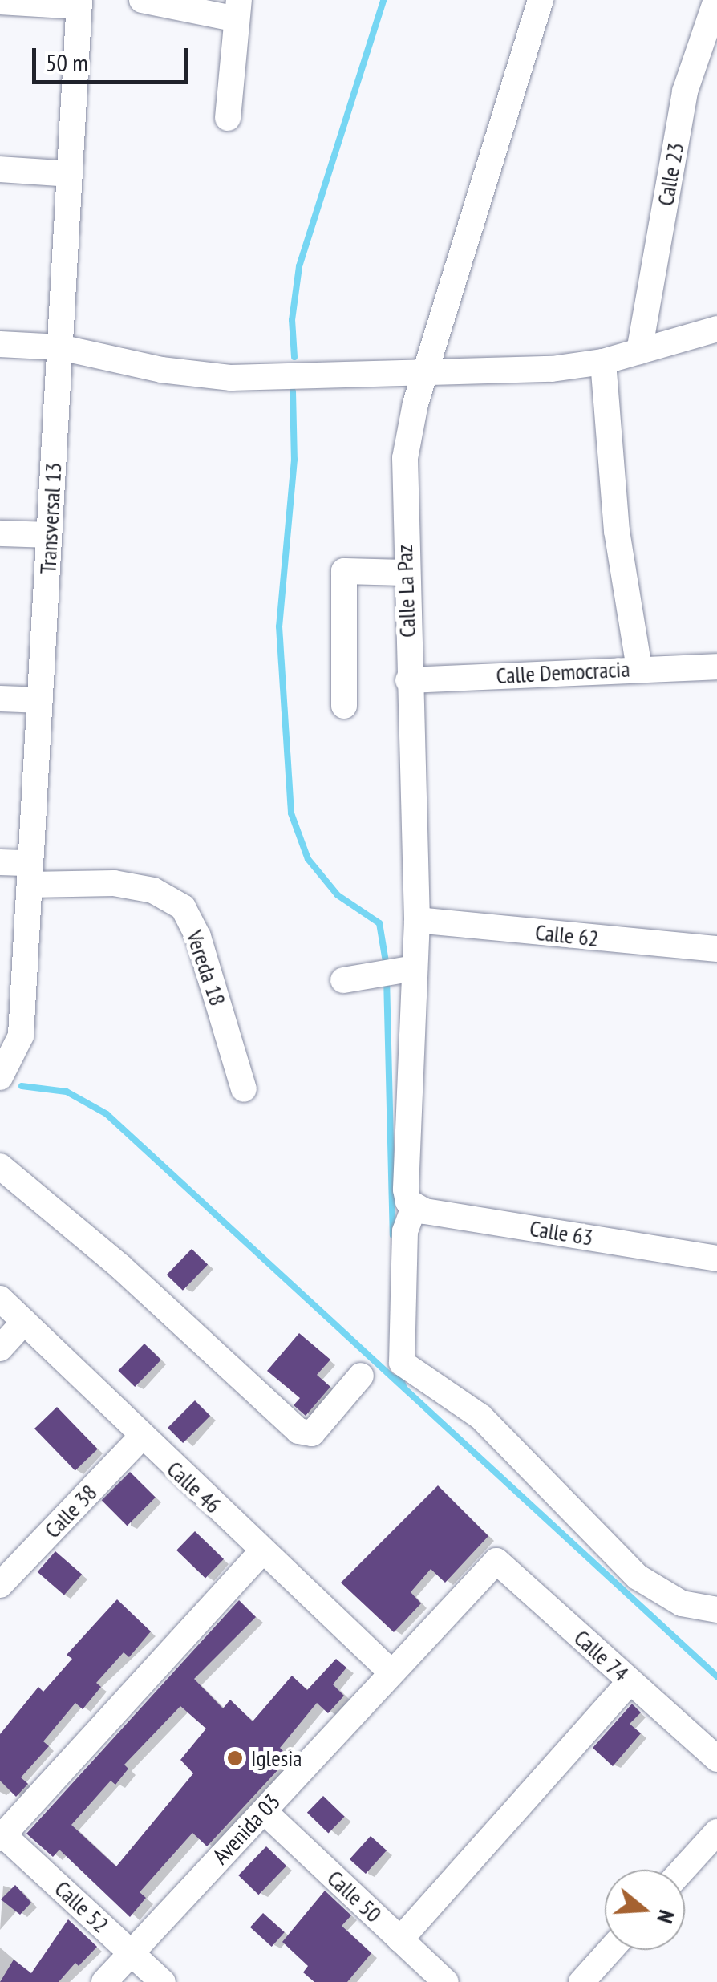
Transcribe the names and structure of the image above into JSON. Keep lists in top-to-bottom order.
{
  "streets": {
    "street": [
      "Calle 23",
      "Transversal 13",
      "Calle La Paz",
      "Calle Democracia",
      "Calle 62",
      "Vereda 18",
      "Calle 63",
      "Calle 46",
      "Calle 38",
      "Calle 74",
      "Avenida 03",
      "Calle 50",
      "Calle 52"
    ]
  },
  "crossings": [
    ["Transversal 13", "Vereda 18"],
    ["Calle La Paz", "Calle Democracia"],
    ["Calle La Paz", "Calle 62"],
    ["Calle La Paz", "Calle 63"],
    ["Calle 46", "Calle 38"],
    ["Calle 46", "Avenida 03"],
    ["Calle 74", "Avenida 03"],
    ["Avenida 03", "Calle 50"],
    ["Avenida 03", "Calle 52"]
  ],
  "places": ["Iglesia"],
  "scale_bar": "50 m",
  "north": "right"
}
